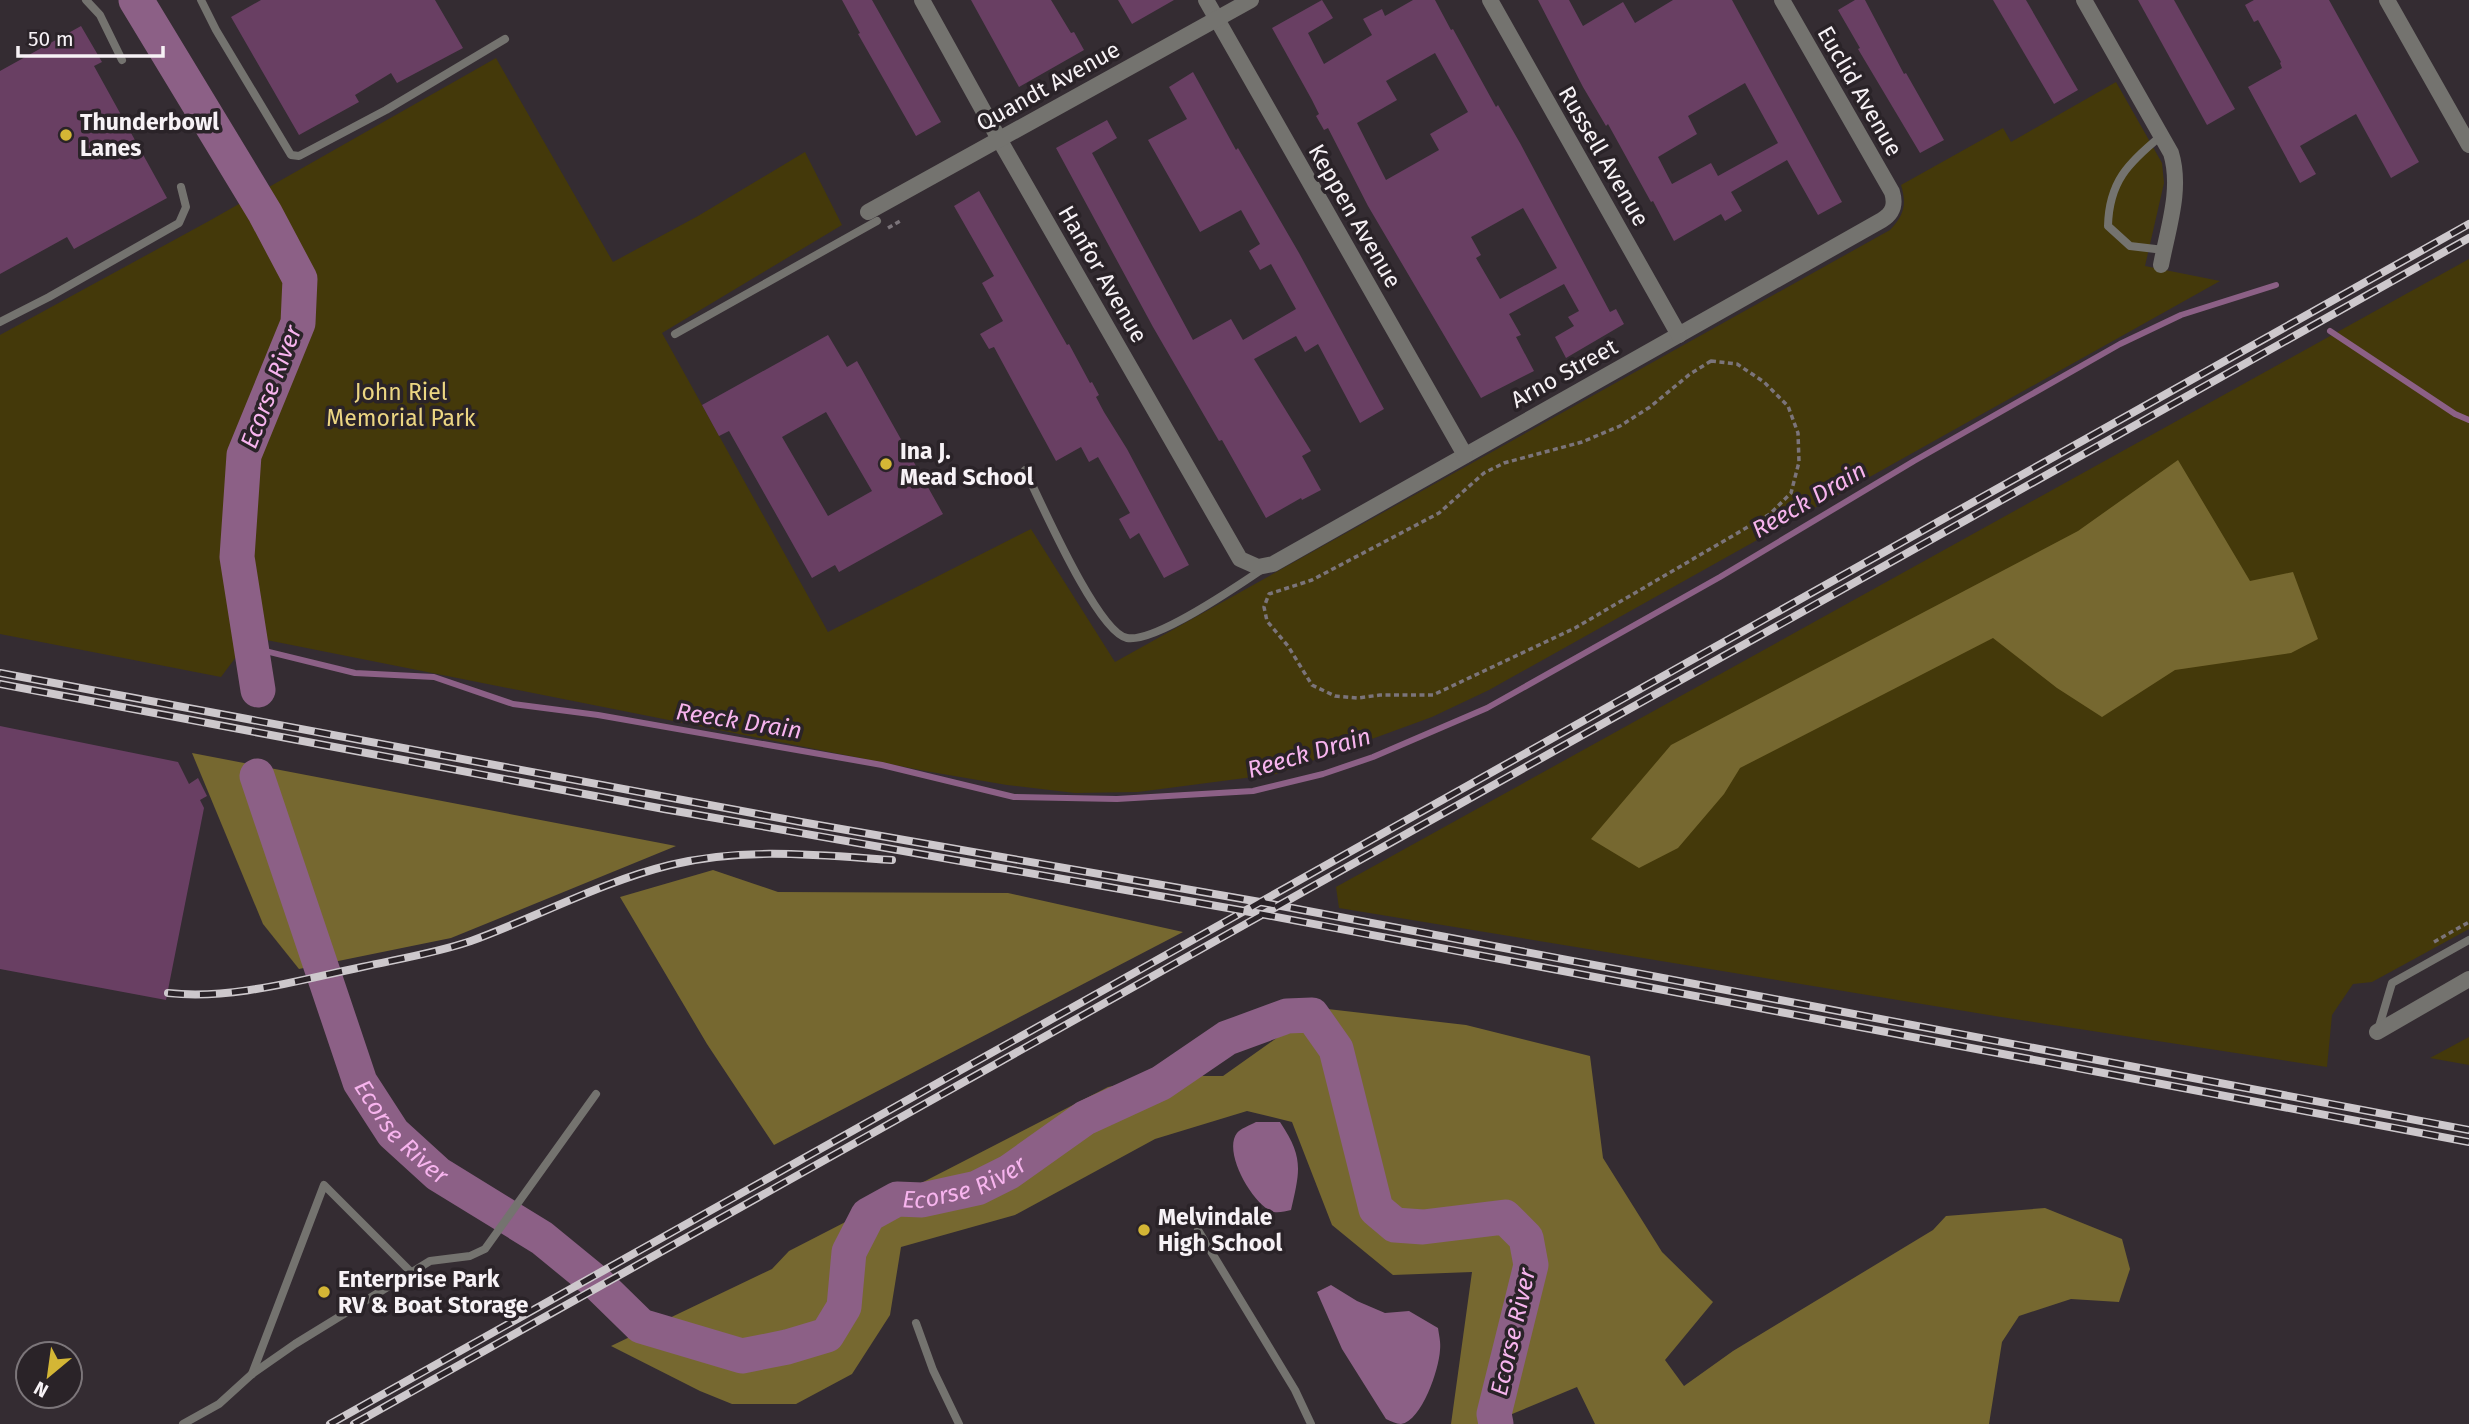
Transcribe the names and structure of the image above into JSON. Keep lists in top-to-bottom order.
{
  "streets": {
    "street": [
      "Quandt Avenue",
      "Euclid Avenue",
      "Russell Avenue",
      "Keppen Avenue",
      "Hanfor Avenue",
      "Arno Street"
    ]
  },
  "crossings": [
    ["Quandt Avenue", "Keppen Avenue"],
    ["Quandt Avenue", "Hanfor Avenue"],
    ["Euclid Avenue", "Arno Street"],
    ["Russell Avenue", "Arno Street"],
    ["Keppen Avenue", "Arno Street"],
    ["Hanfor Avenue", "Arno Street"]
  ],
  "water": ["Ecorse River", "Reeck Drain"],
  "parks": ["John Riel Memorial Park"],
  "places": [
    "Thunderbowl Lanes",
    "Ina J. Mead School",
    "Melvindale High School",
    "Enterprise Park RV & Boat Storage"
  ],
  "scale_bar": "50 m",
  "north": "bottom left"
}
